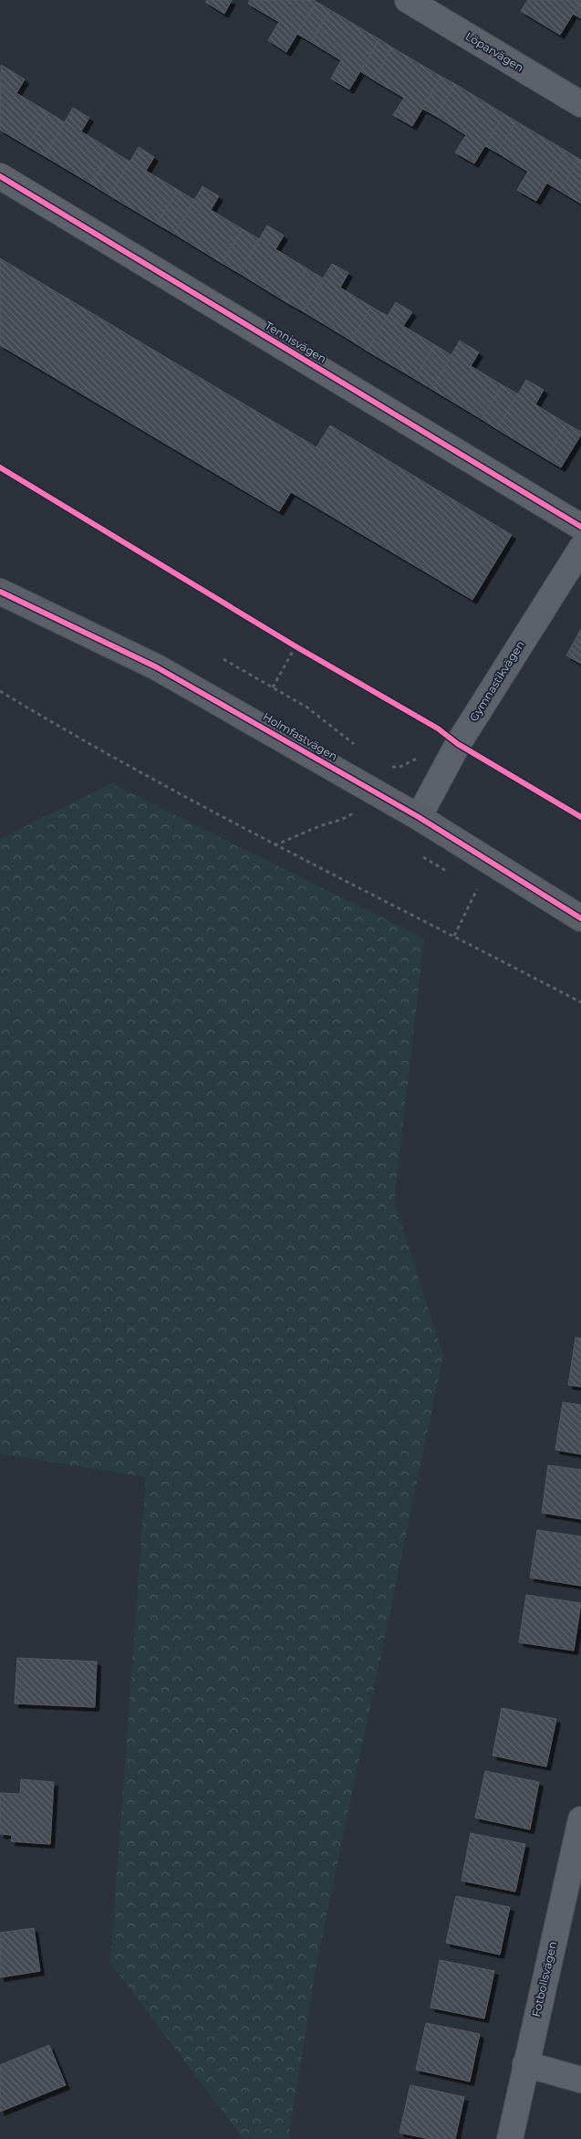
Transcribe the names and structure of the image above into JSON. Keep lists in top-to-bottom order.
{
  "streets": {
    "street": [
      "Löparvägen",
      "Tennisvägen",
      "Gymnastikvägen",
      "Holmfastvägen",
      "Fotbollsvägen"
    ]
  },
  "crossings": [
    ["Gymnastikvägen", "Holmfastvägen"]
  ]
}
